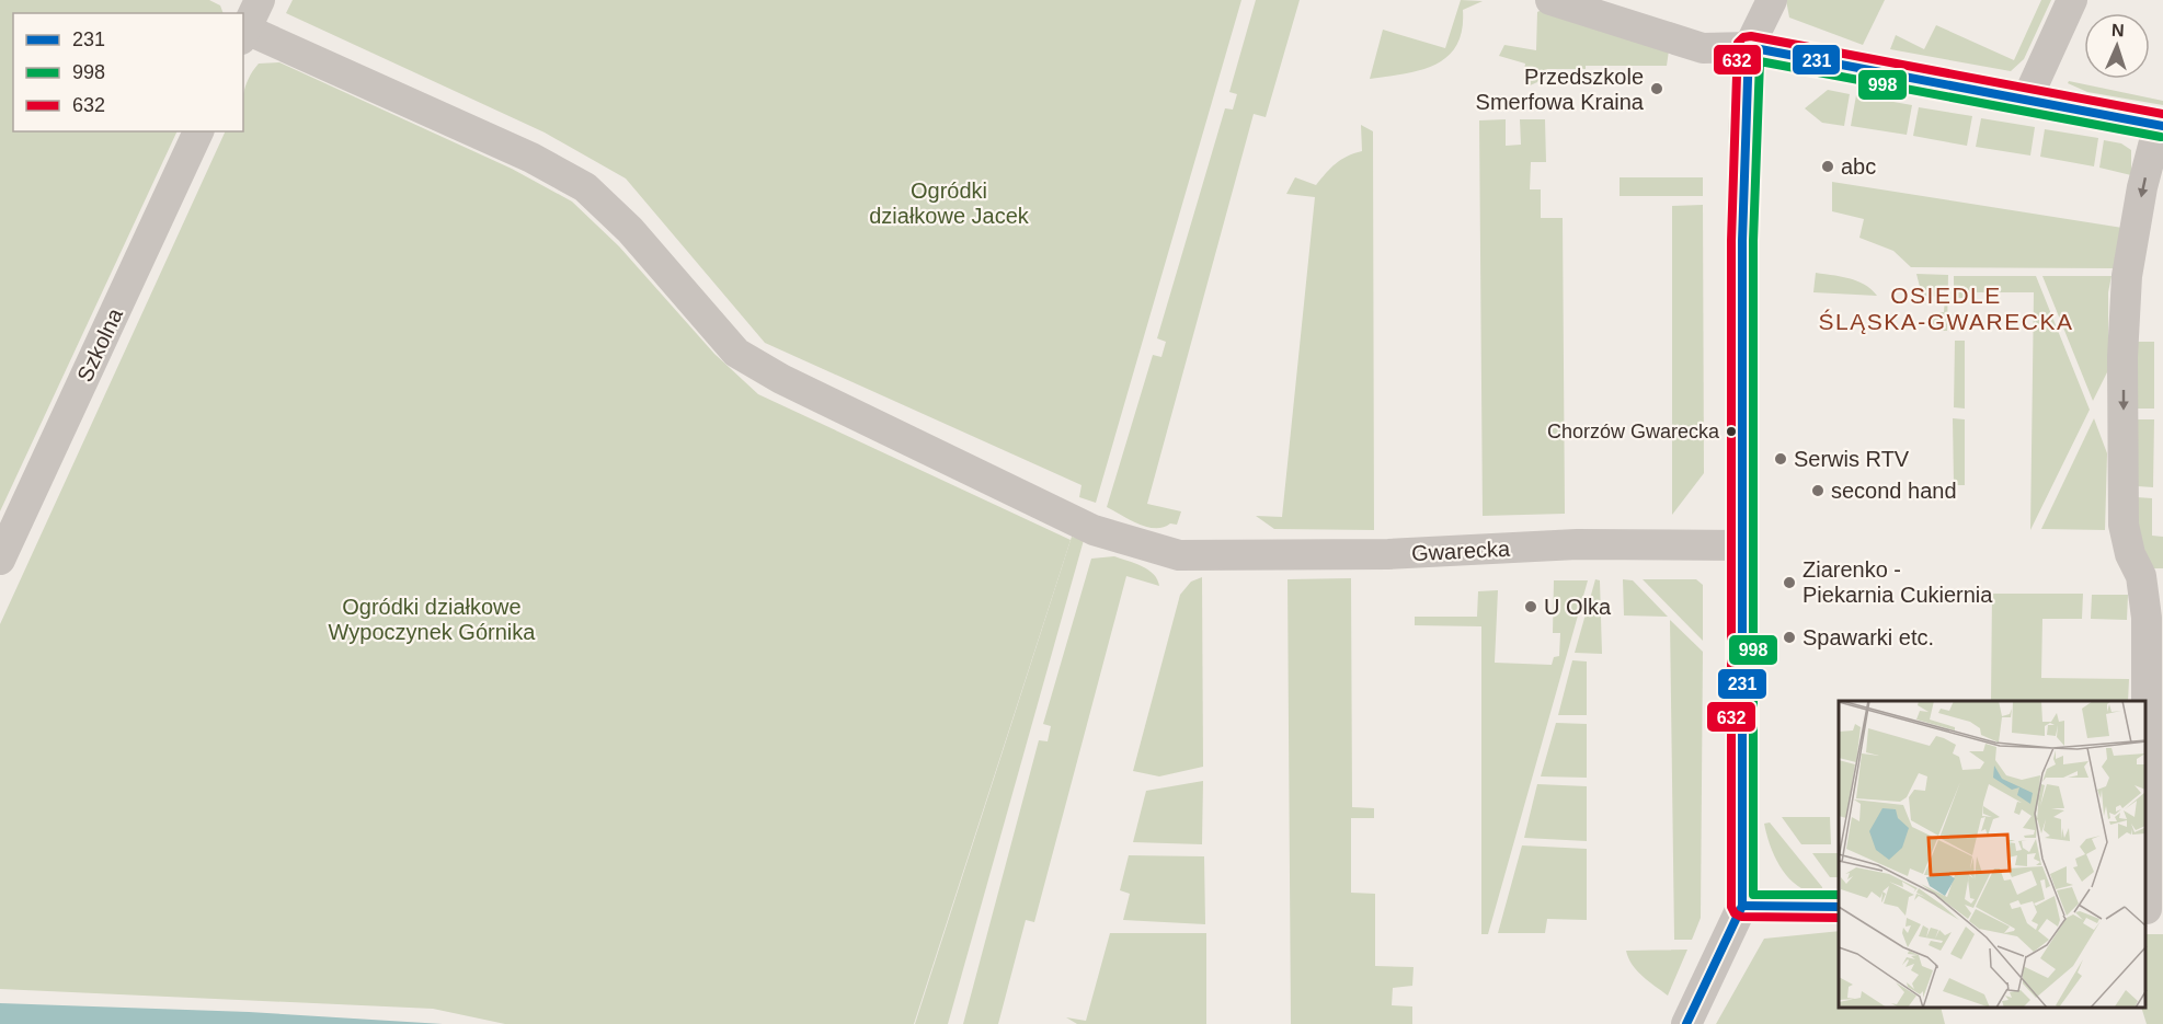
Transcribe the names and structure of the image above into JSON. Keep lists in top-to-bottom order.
{
  "streets": {
    "street": ["Szkolna", "Gwarecka"]
  },
  "districts": ["OSIEDLE ŚLĄSKA-GWARECKA"],
  "parks": ["Ogródki działkowe Jacek", "Ogródki działkowe Wypoczynek Górnika"],
  "places": [
    "Przedszkole Smerfowa Kraina",
    "abc",
    "Chorzów Gwarecka",
    "Serwis RTV",
    "second hand",
    "Ziarenko - Piekarnia Cukiernia",
    "U Olka",
    "Spawarki etc."
  ],
  "lines": ["transit line 632", "transit line 231", "transit line 998"],
  "legend": ["231", "998", "632"],
  "north": "top"
}
